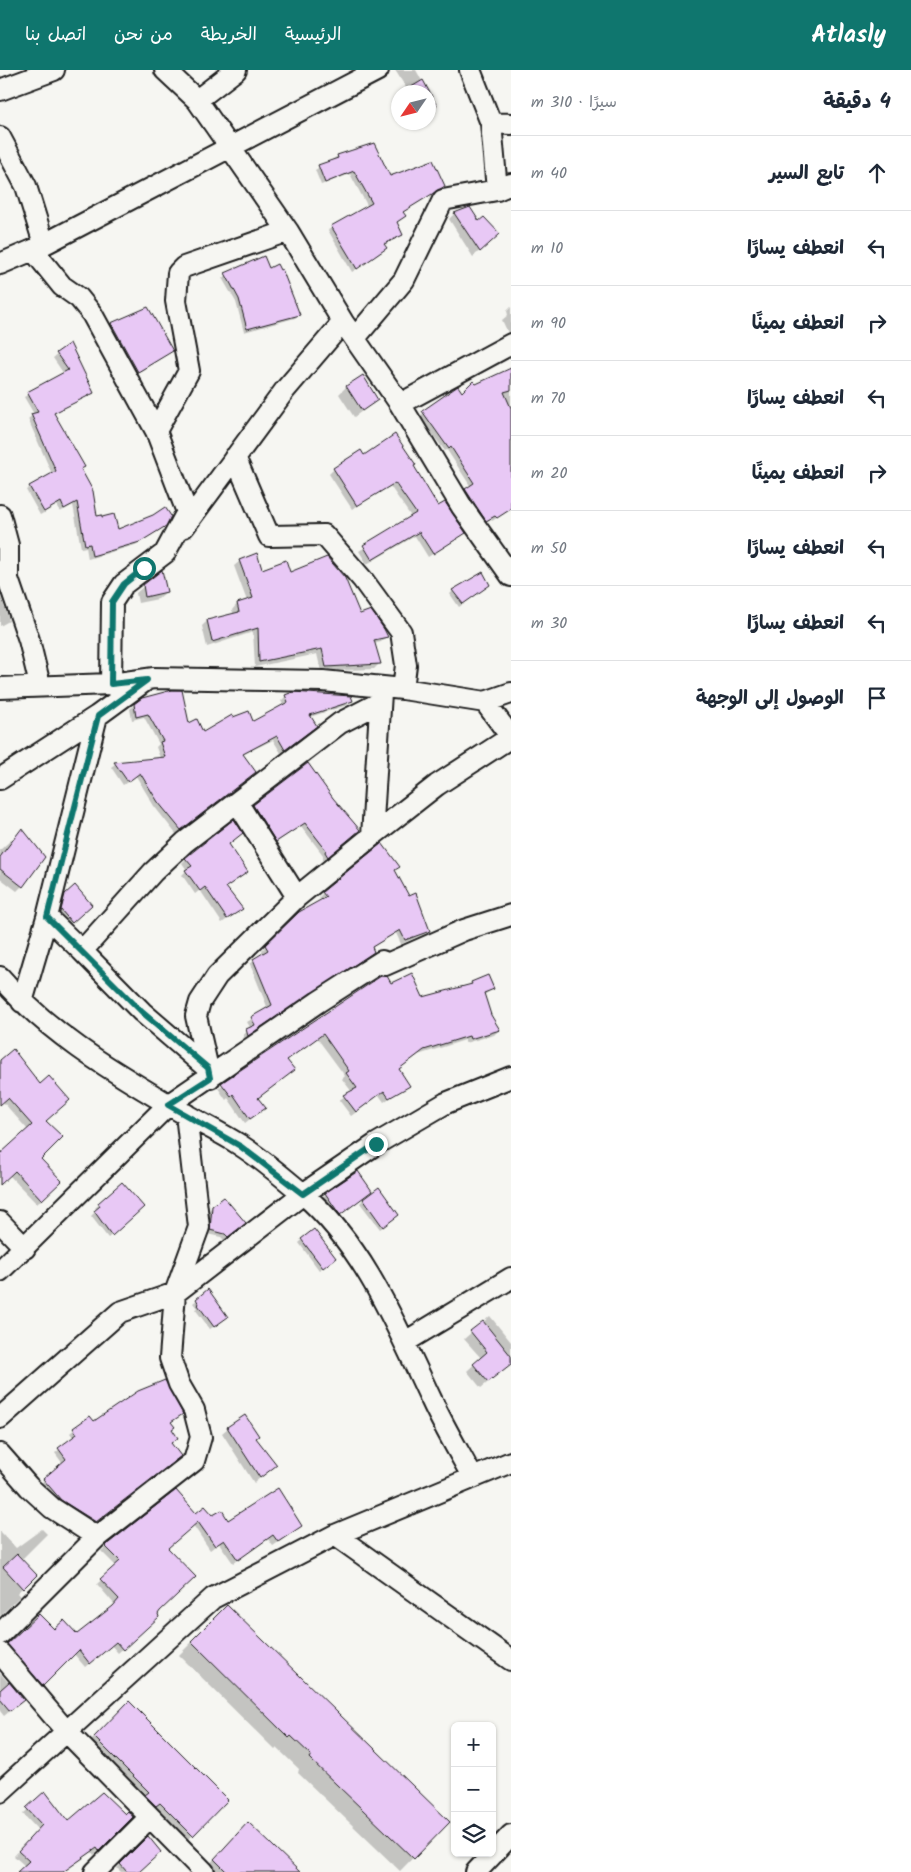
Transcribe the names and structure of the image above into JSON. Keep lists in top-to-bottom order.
{
  "north": "bottom left",
  "page": {
    "header": "Atlasly",
    "nav": [
      "الرئيسية",
      "الخريطة",
      "من نحن",
      "اتصل بنا"
    ],
    "heading": ["4 دقيقة", "سيرًا · 310 m"],
    "list": [
      ["تابع السير", "40 m"],
      ["انعطف يسارًا", "10 m"],
      ["انعطف يمينًا", "90 m"],
      ["انعطف يسارًا", "70 m"],
      ["انعطف يمينًا", "20 m"],
      ["انعطف يسارًا", "50 m"],
      ["انعطف يسارًا", "30 m"],
      "الوصول إلى الوجهة"
    ],
    "map_buttons": ["+", "−"]
  }
}
